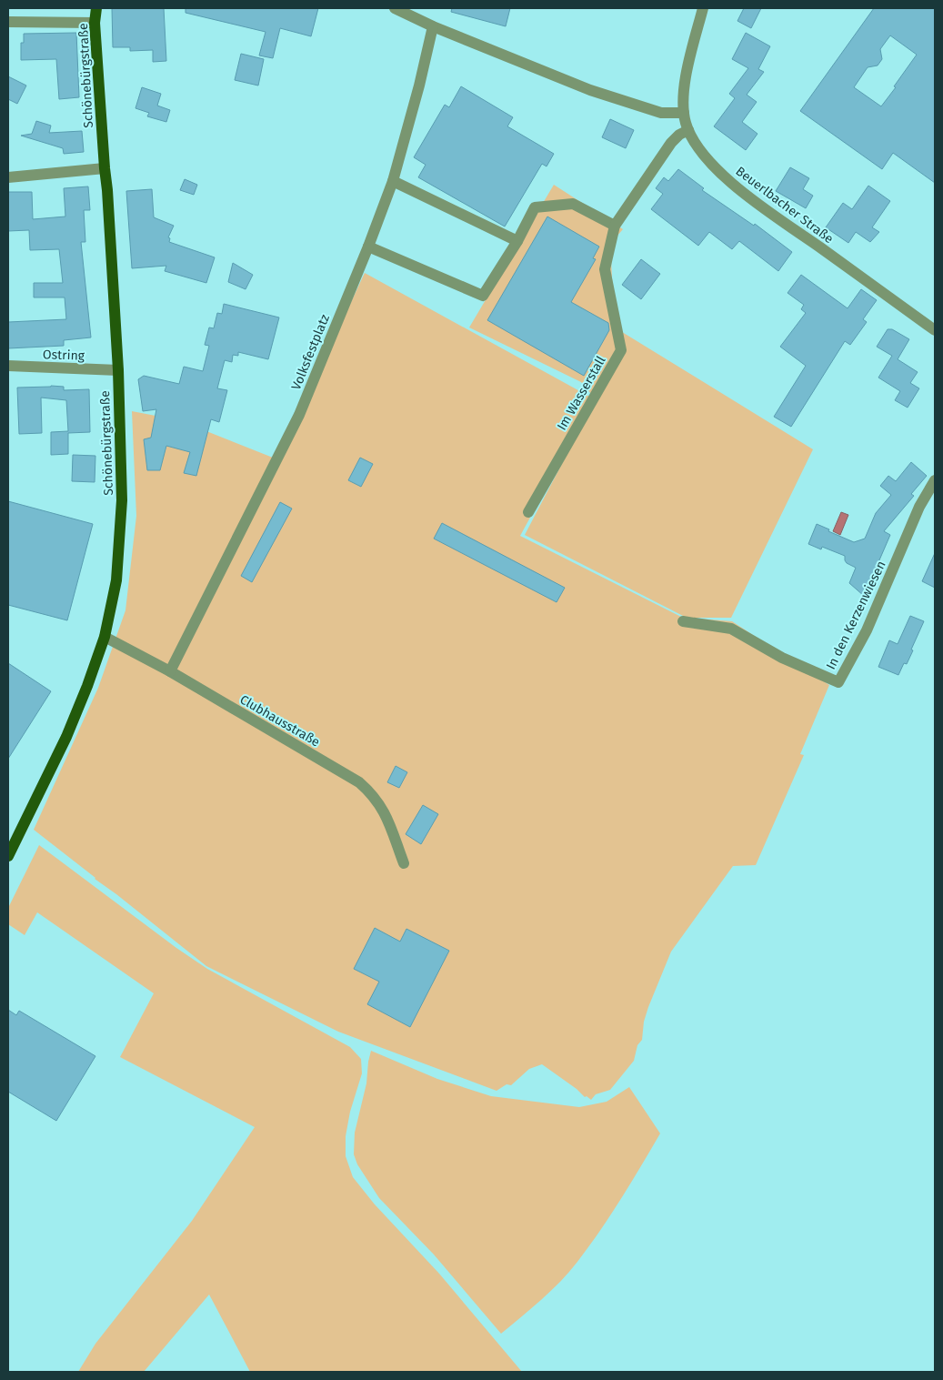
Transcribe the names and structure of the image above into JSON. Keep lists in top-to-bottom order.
{
  "streets": {
    "main road": ["Schönebürgstraße"],
    "street": [
      "Beuerlbacher Straße",
      "Volksfestplatz",
      "Ostring",
      "Im Wasserstall",
      "In den Kerzenwiesen",
      "Clubhausstraße"
    ]
  },
  "crossings": [
    ["Schönebürgstraße", "Ostring"],
    ["Schönebürgstraße", "Clubhausstraße"],
    ["Beuerlbacher Straße", "Im Wasserstall"],
    ["Volksfestplatz", "Clubhausstraße"]
  ]
}
